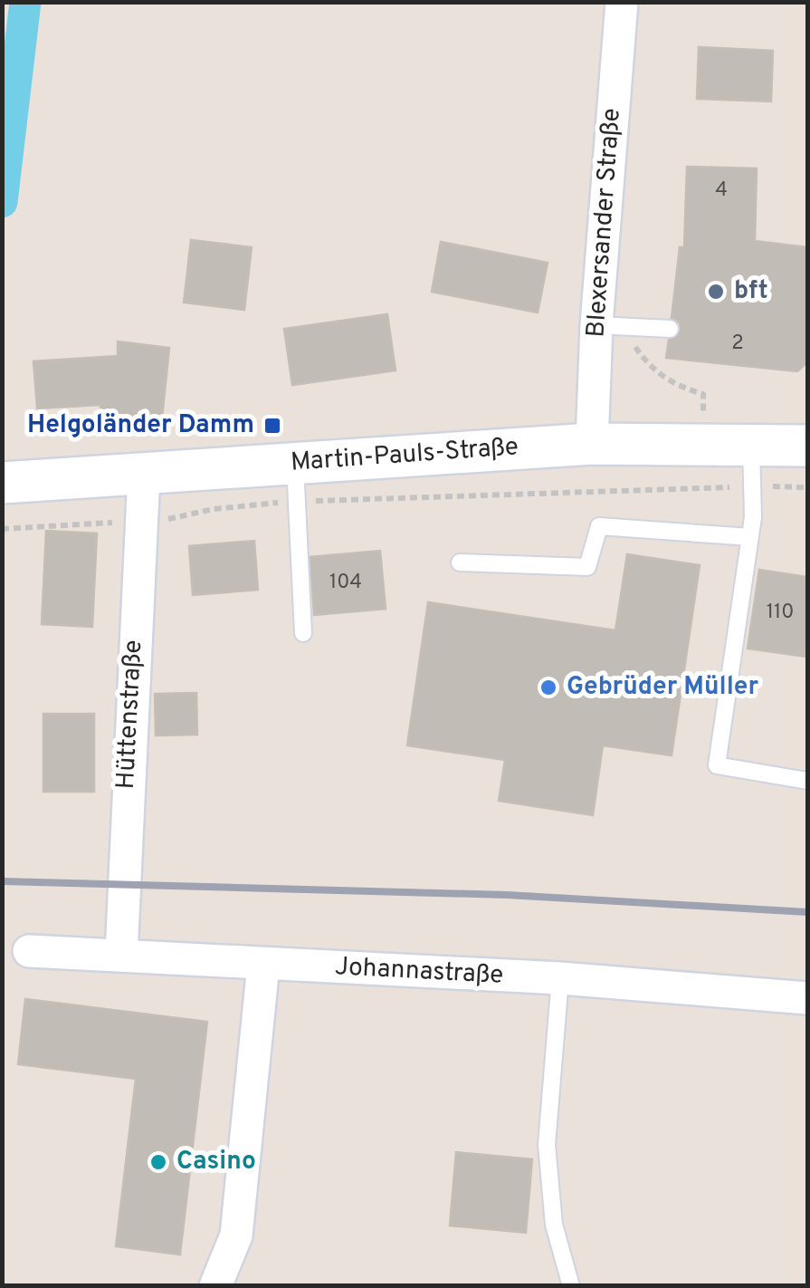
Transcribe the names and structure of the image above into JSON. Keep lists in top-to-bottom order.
{
  "streets": {
    "street": [
      "Blexersander Straße",
      "Martin-Pauls-Straße",
      "Hüttenstraße",
      "Johannastraße"
    ]
  },
  "crossings": [
    ["Blexersander Straße", "Martin-Pauls-Straße"],
    ["Martin-Pauls-Straße", "Hüttenstraße"],
    ["Hüttenstraße", "Johannastraße"]
  ],
  "places": {
    "other": ["bft", "Gebrüder Müller", "Casino"],
    "transit": ["Helgoländer Damm"]
  },
  "house_numbers": [
    "4",
    "2",
    "104",
    "110"
  ]
}
